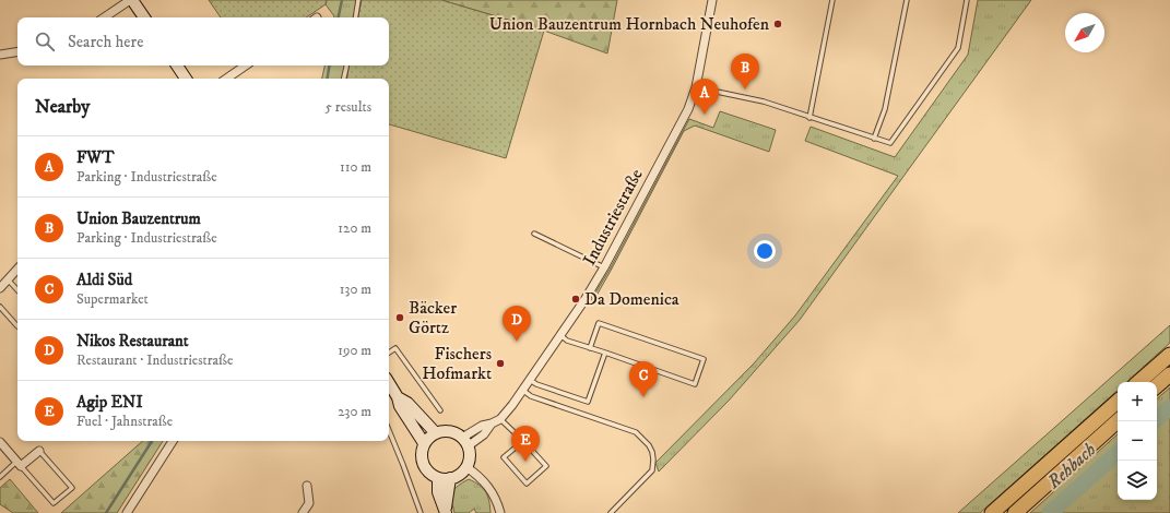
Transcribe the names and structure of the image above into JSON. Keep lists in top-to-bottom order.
{
  "streets": {
    "street": ["Industriestraße"]
  },
  "water": ["Rehbach"],
  "places": [
    "Union Bauzentrum Hornbach Neuhofen",
    "Da Domenica",
    "Bäcker Görtz",
    "Fischers Hofmarkt"
  ],
  "north": "bottom left",
  "page": {
    "search": "Search here",
    "pins": [
      "B",
      "A",
      "D",
      "C",
      "E"
    ],
    "heading": ["Nearby", "5 results"],
    "list": [
      {
        "mark": "A",
        "name": "FWT",
        "note": "Parking · Industriestraße",
        "value": "110 m"
      },
      {
        "mark": "B",
        "name": "Union Bauzentrum",
        "note": "Parking · Industriestraße",
        "value": "120 m"
      },
      {
        "mark": "C",
        "name": "Aldi Süd",
        "note": "Supermarket",
        "value": "130 m"
      },
      {
        "mark": "D",
        "name": "Nikos Restaurant",
        "note": "Restaurant · Industriestraße",
        "value": "190 m"
      },
      {
        "mark": "E",
        "name": "Agip ENI",
        "note": "Fuel · Jahnstraße",
        "value": "230 m"
      }
    ],
    "map_buttons": ["+", "−"]
  }
}
